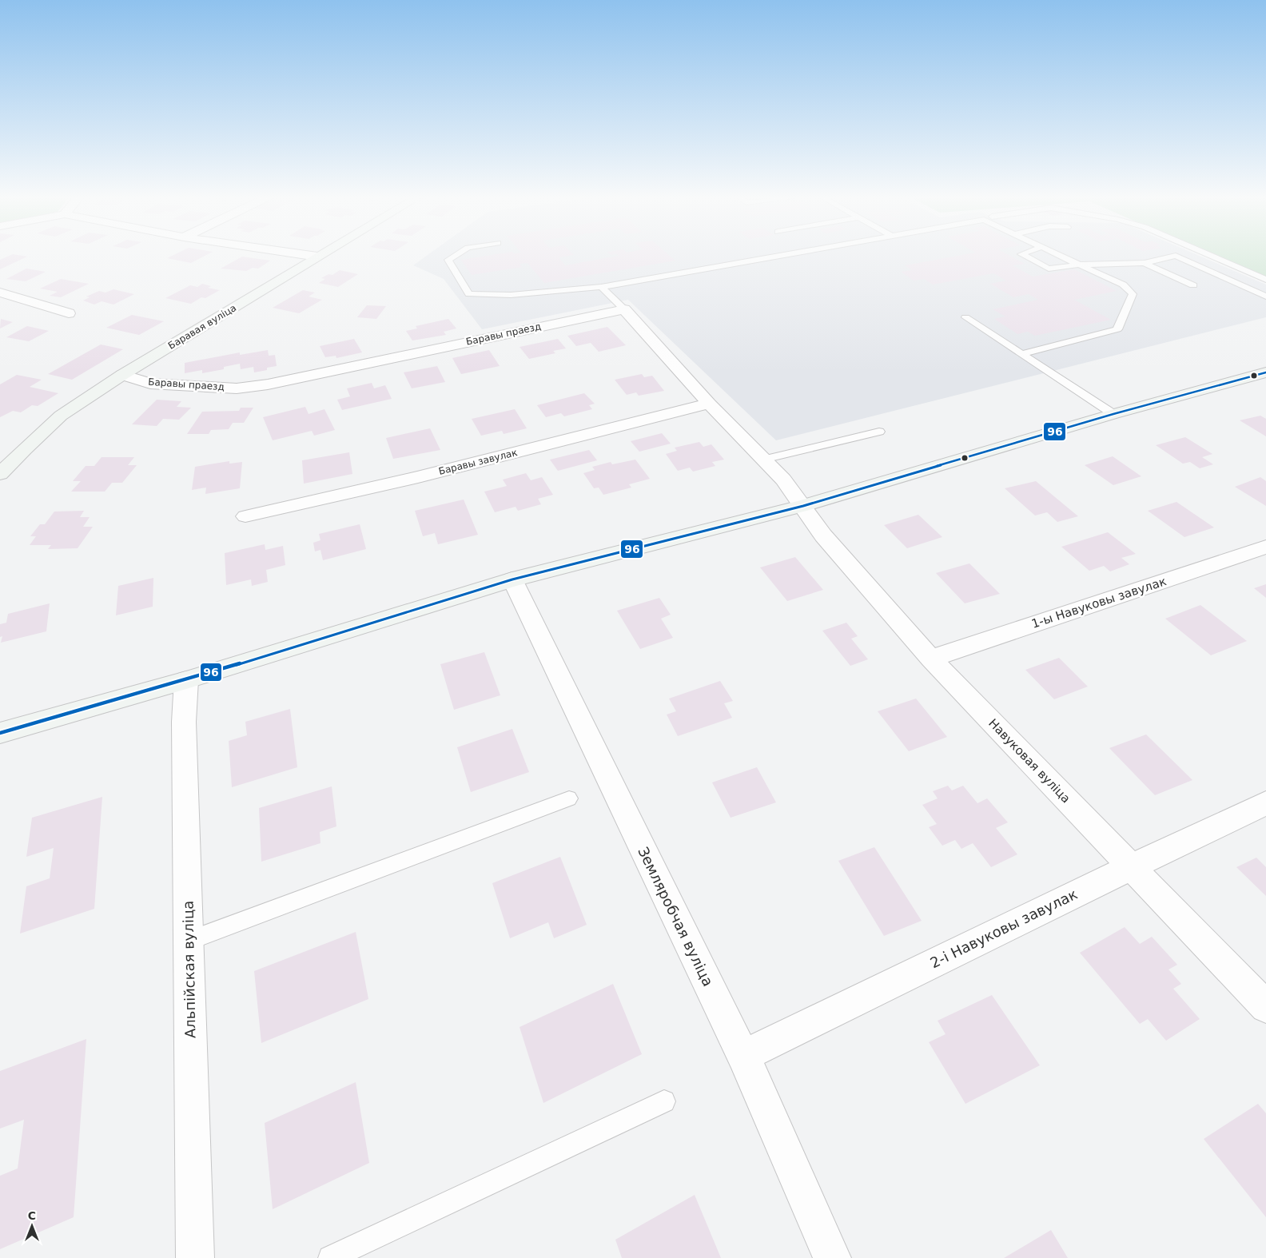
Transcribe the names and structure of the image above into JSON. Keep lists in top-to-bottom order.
{
  "streets": {
    "street": [
      "Баравая вуліца",
      "Баравы праезд",
      "Баравы завулак",
      "1-ы Навуковы завулак",
      "Навуковая вуліца",
      "Земляробчая вуліца",
      "2-і Навуковы завулак",
      "Альпійская вуліца"
    ]
  },
  "crossings": [
    ["Баравая вуліца", "Баравы праезд"],
    ["1-ы Навуковы завулак", "Навуковая вуліца"],
    ["Навуковая вуліца", "2-і Навуковы завулак"],
    ["Земляробчая вуліца", "2-і Навуковы завулак"]
  ],
  "lines": ["transit line 96"],
  "north": "top"
}
